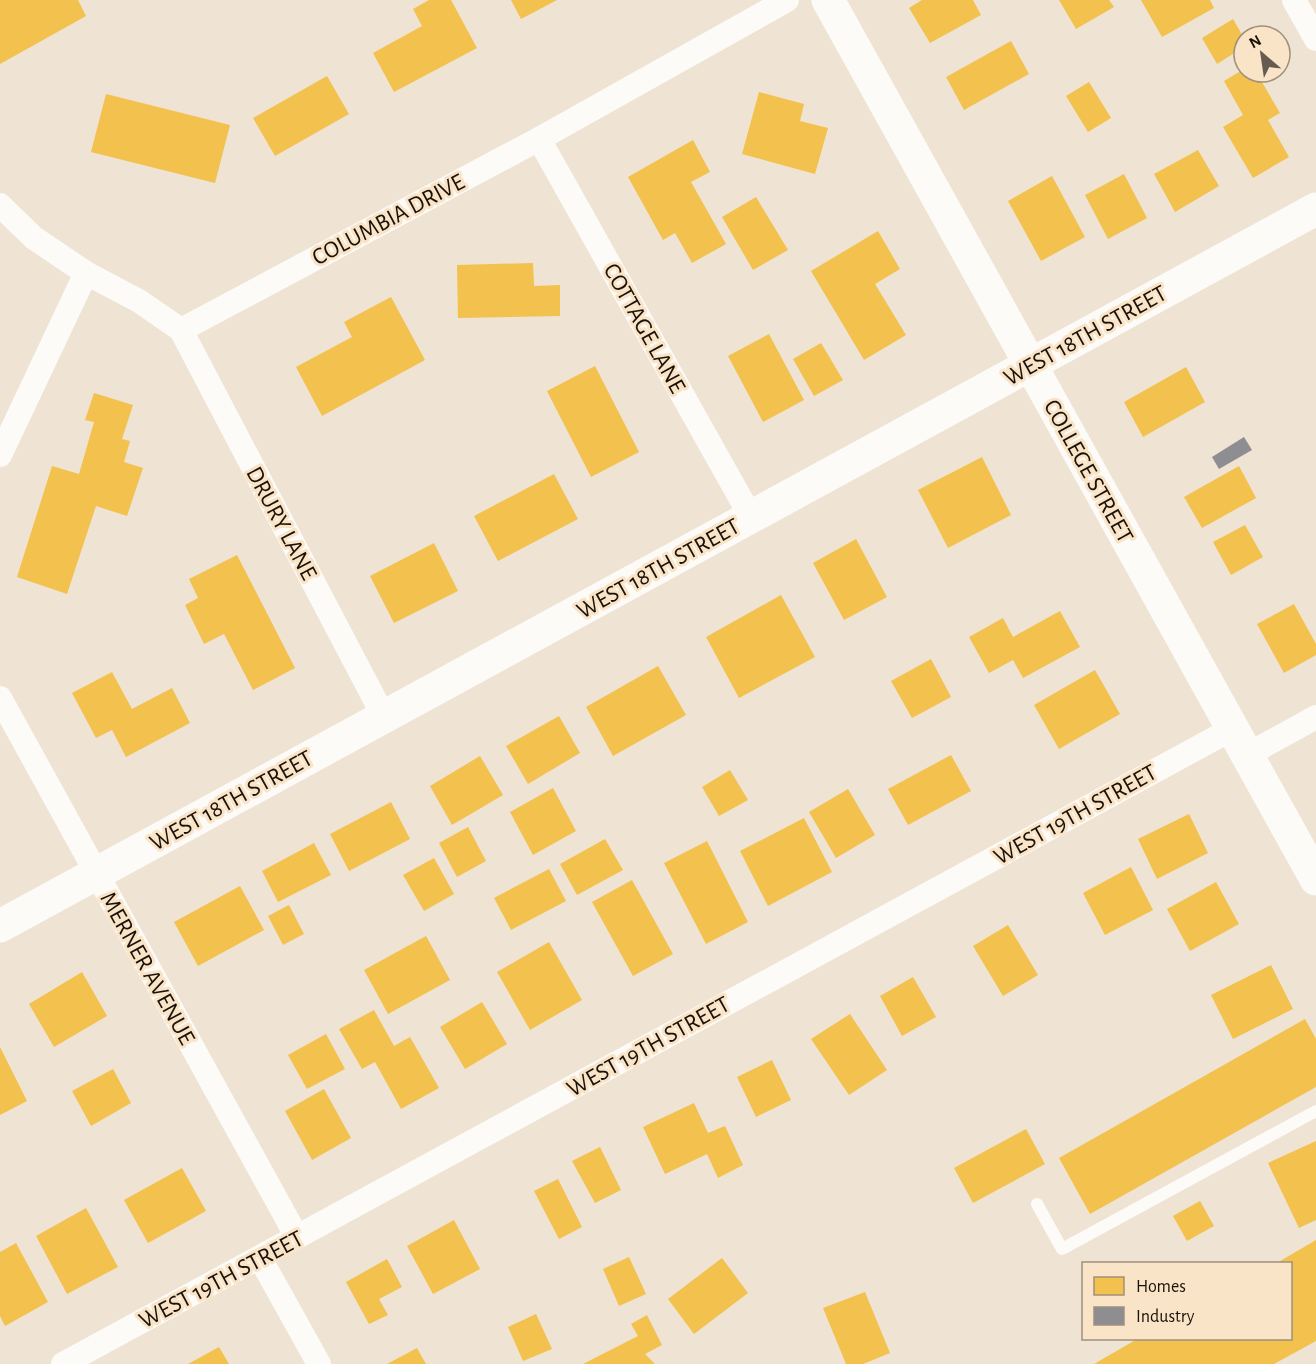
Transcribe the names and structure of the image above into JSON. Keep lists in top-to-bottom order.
{
  "streets": {
    "main road": ["WEST 18TH STREET", "COLLEGE STREET"],
    "street": [
      "COLUMBIA DRIVE",
      "COTTAGE LANE",
      "DRURY LANE",
      "WEST 19TH STREET",
      "MERNER AVENUE"
    ]
  },
  "crossings": [
    ["COLUMBIA DRIVE", "COTTAGE LANE"],
    ["COLUMBIA DRIVE", "DRURY LANE"],
    ["COTTAGE LANE", "WEST 18TH STREET"],
    ["WEST 18TH STREET", "COLLEGE STREET"],
    ["WEST 18TH STREET", "DRURY LANE"],
    ["WEST 18TH STREET", "MERNER AVENUE"],
    ["COLLEGE STREET", "WEST 19TH STREET"],
    ["WEST 19TH STREET", "MERNER AVENUE"]
  ],
  "legend": ["Homes", "Industry"],
  "north": "top left"
}
